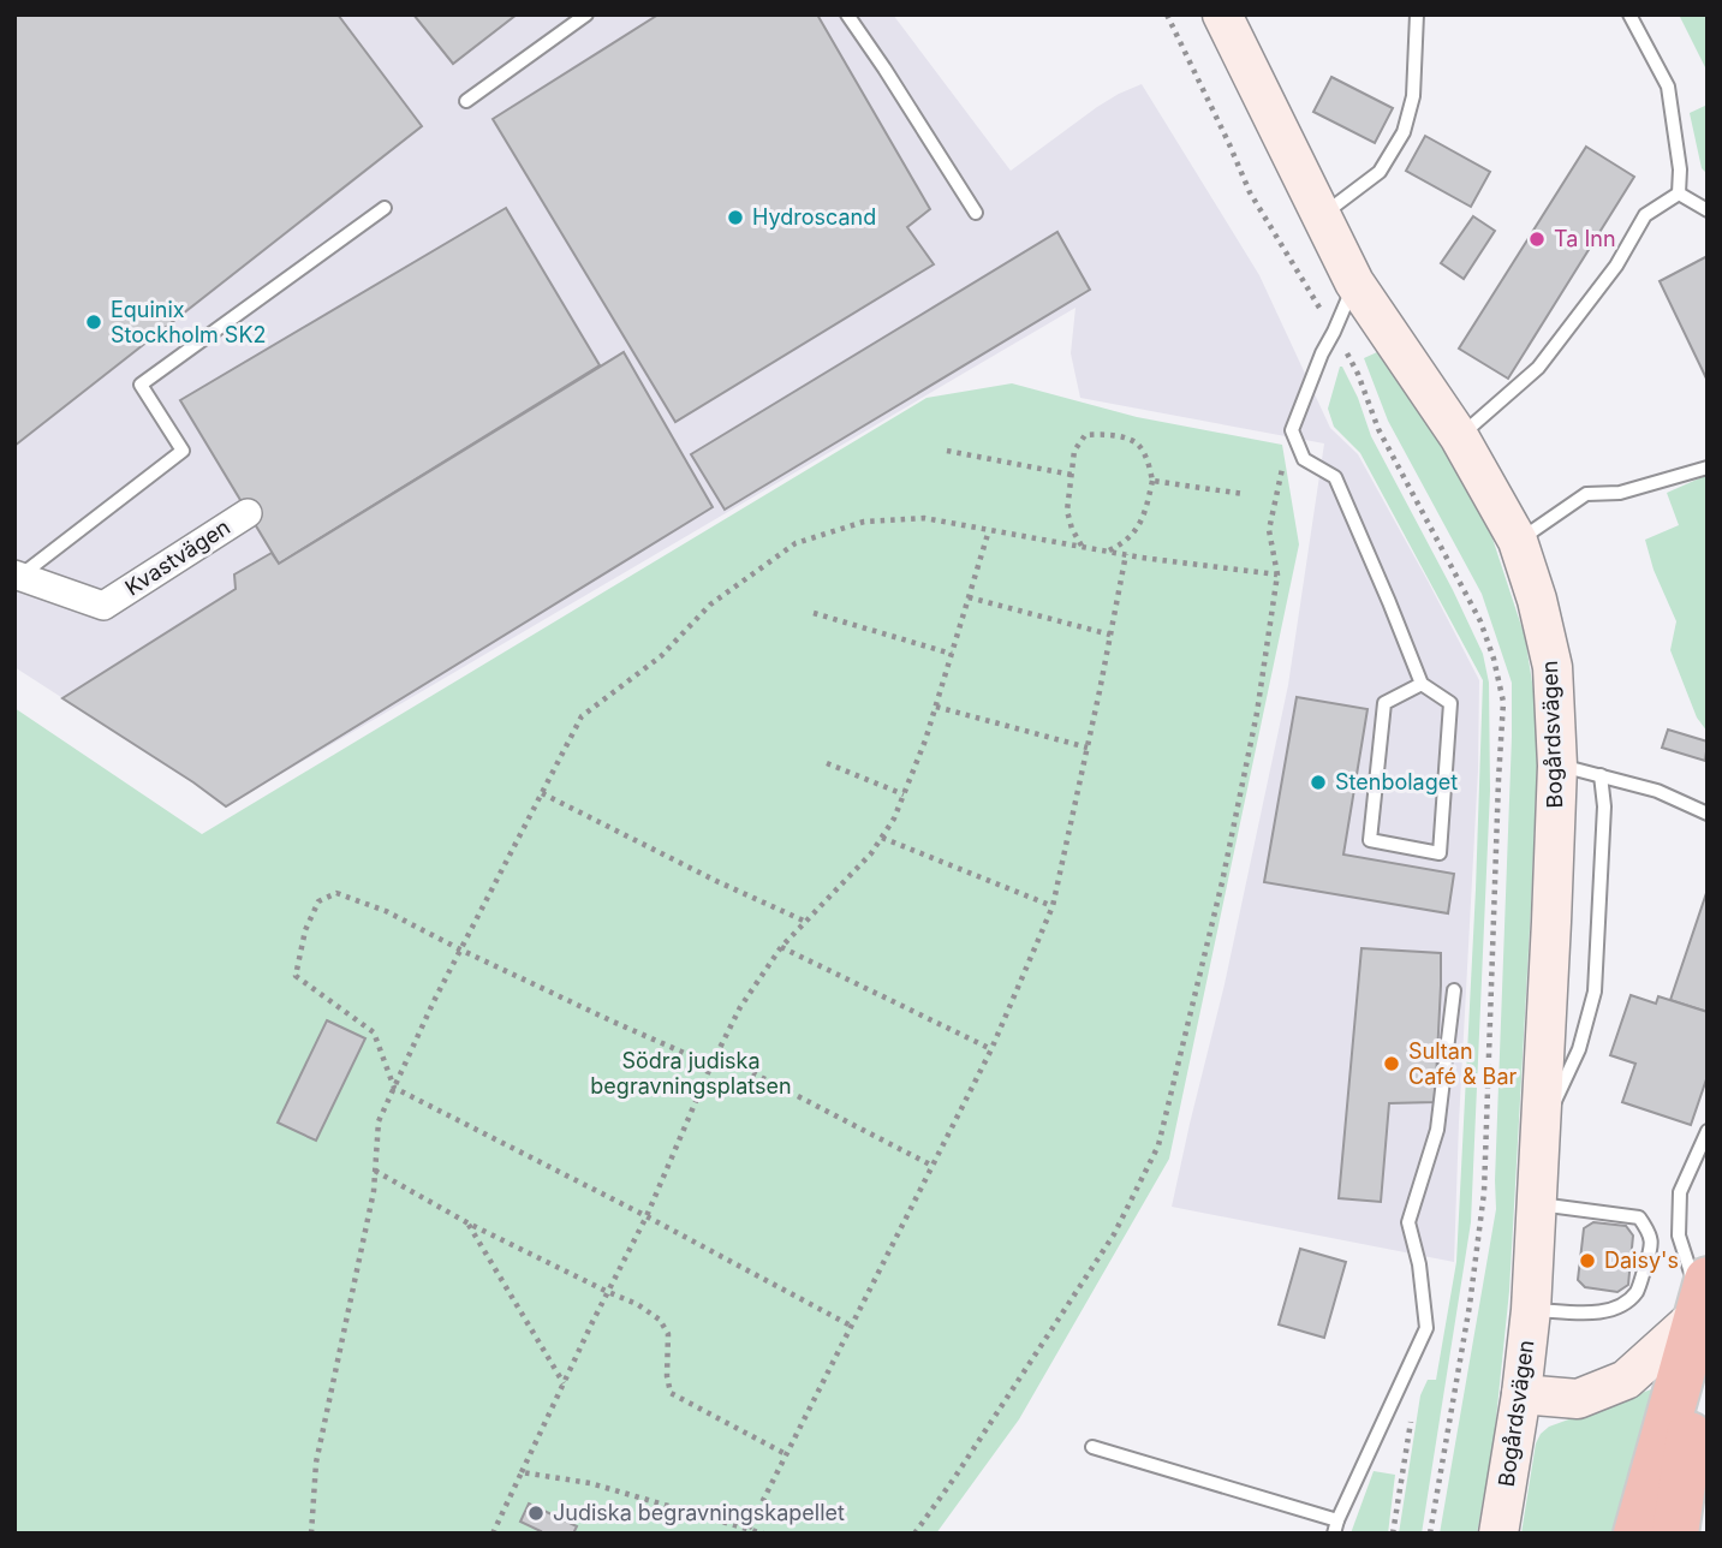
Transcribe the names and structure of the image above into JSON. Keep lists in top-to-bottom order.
{
  "streets": {
    "street": ["Kvastvägen", "Bogårdsvägen"]
  },
  "parks": ["Södra judiska begravningsplatsen"],
  "places": [
    "Hydroscand",
    "Ta Inn",
    "Equinix Stockholm SK2",
    "Stenbolaget",
    "Sultan Café & Bar",
    "Daisy's",
    "Judiska begravningskapellet"
  ]
}
